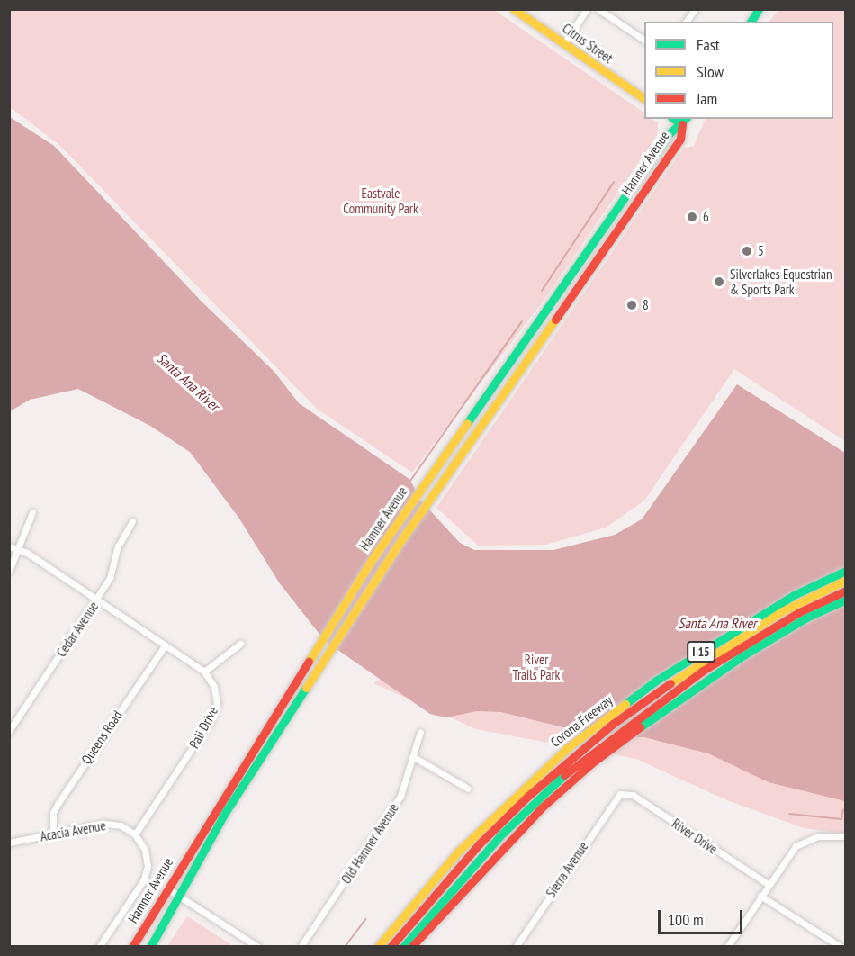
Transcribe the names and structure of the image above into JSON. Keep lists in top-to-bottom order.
{
  "streets": {
    "main road": [
      "Citrus Street",
      "Hamner Avenue",
      "I 15",
      "Corona Freeway"
    ],
    "street": [
      "Cedar Avenue",
      "Pali Drive",
      "Queens Road",
      "Acacia Avenue",
      "River Drive",
      "Old Hamner Avenue",
      "Sierra Avenue"
    ]
  },
  "crossings": [
    ["Pali Drive", "Acacia Avenue"],
    ["Queens Road", "Acacia Avenue"],
    ["River Drive", "Sierra Avenue"]
  ],
  "water": ["Santa Ana River"],
  "parks": ["Eastvale Community Park", "River Trails Park"],
  "places": [
    "6",
    "5",
    "Silverlakes Equestrian & Sports Park",
    "8"
  ],
  "legend": ["Fast", "Slow", "Jam"],
  "scale_bar": "100 m"
}
